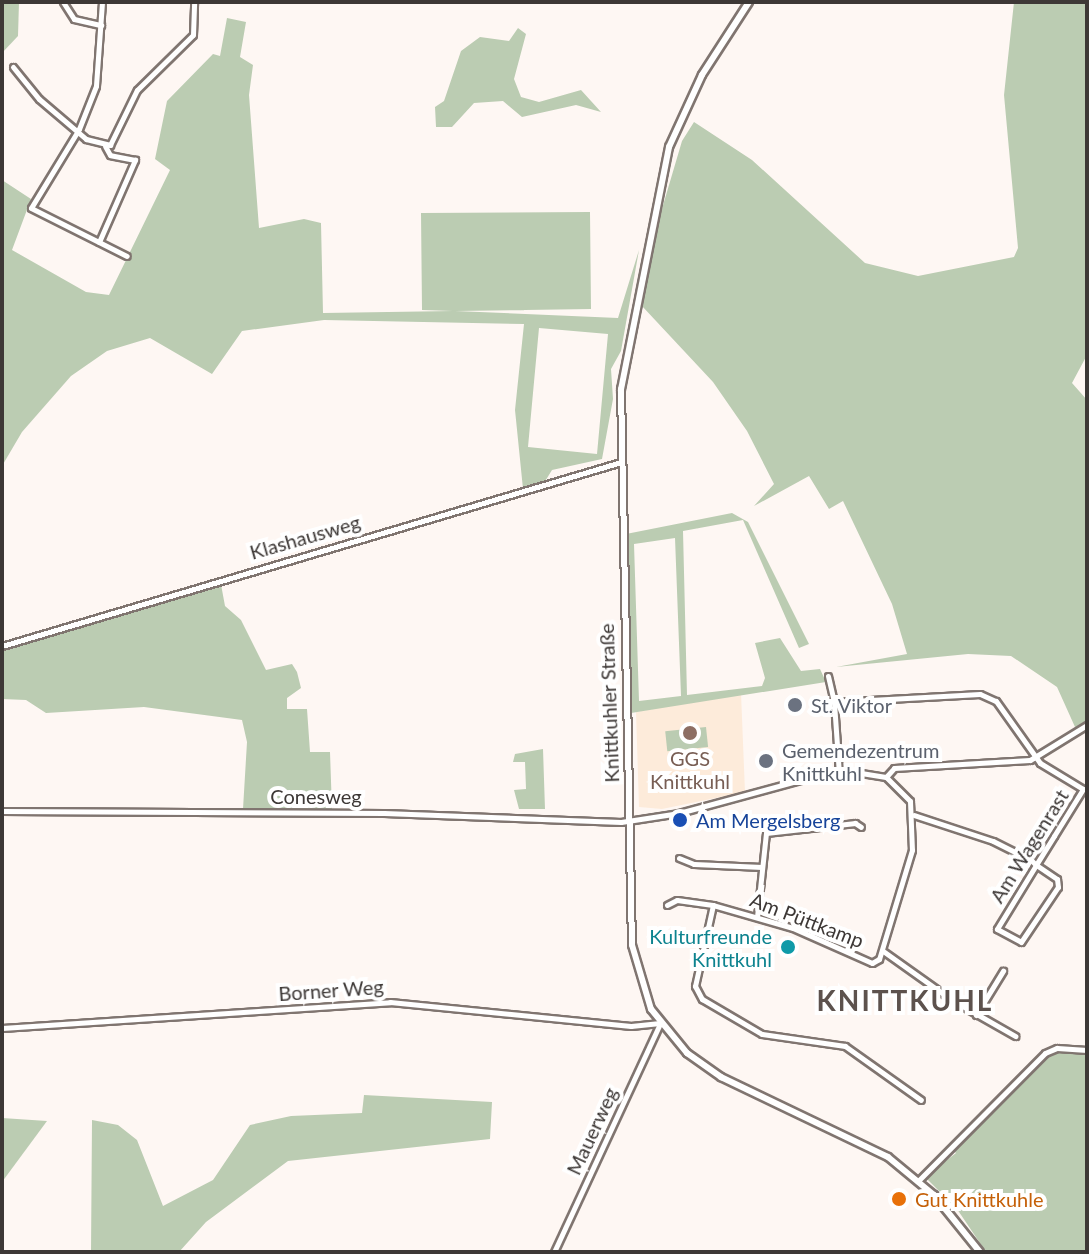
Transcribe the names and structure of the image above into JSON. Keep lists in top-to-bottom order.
{
  "streets": {
    "street": [
      "Klashausweg",
      "Knittkuhler Straße",
      "Conesweg",
      "Am Wagenrast",
      "Am Püttkamp",
      "Borner Weg",
      "Mauerweg"
    ]
  },
  "crossings": [
    ["Klashausweg", "Knittkuhler Straße"],
    ["Knittkuhler Straße", "Conesweg"],
    ["Knittkuhler Straße", "Borner Weg"],
    ["Knittkuhler Straße", "Mauerweg"],
    ["Borner Weg", "Mauerweg"]
  ],
  "districts": ["KNITTKUHL"],
  "places": [
    "St. Viktor",
    "GGS Knittkuhl",
    "Gemendezentrum Knittkuhl",
    "Am Mergelsberg",
    "Kulturfreunde Knittkuhl",
    "Gut Knittkuhle"
  ]
}
